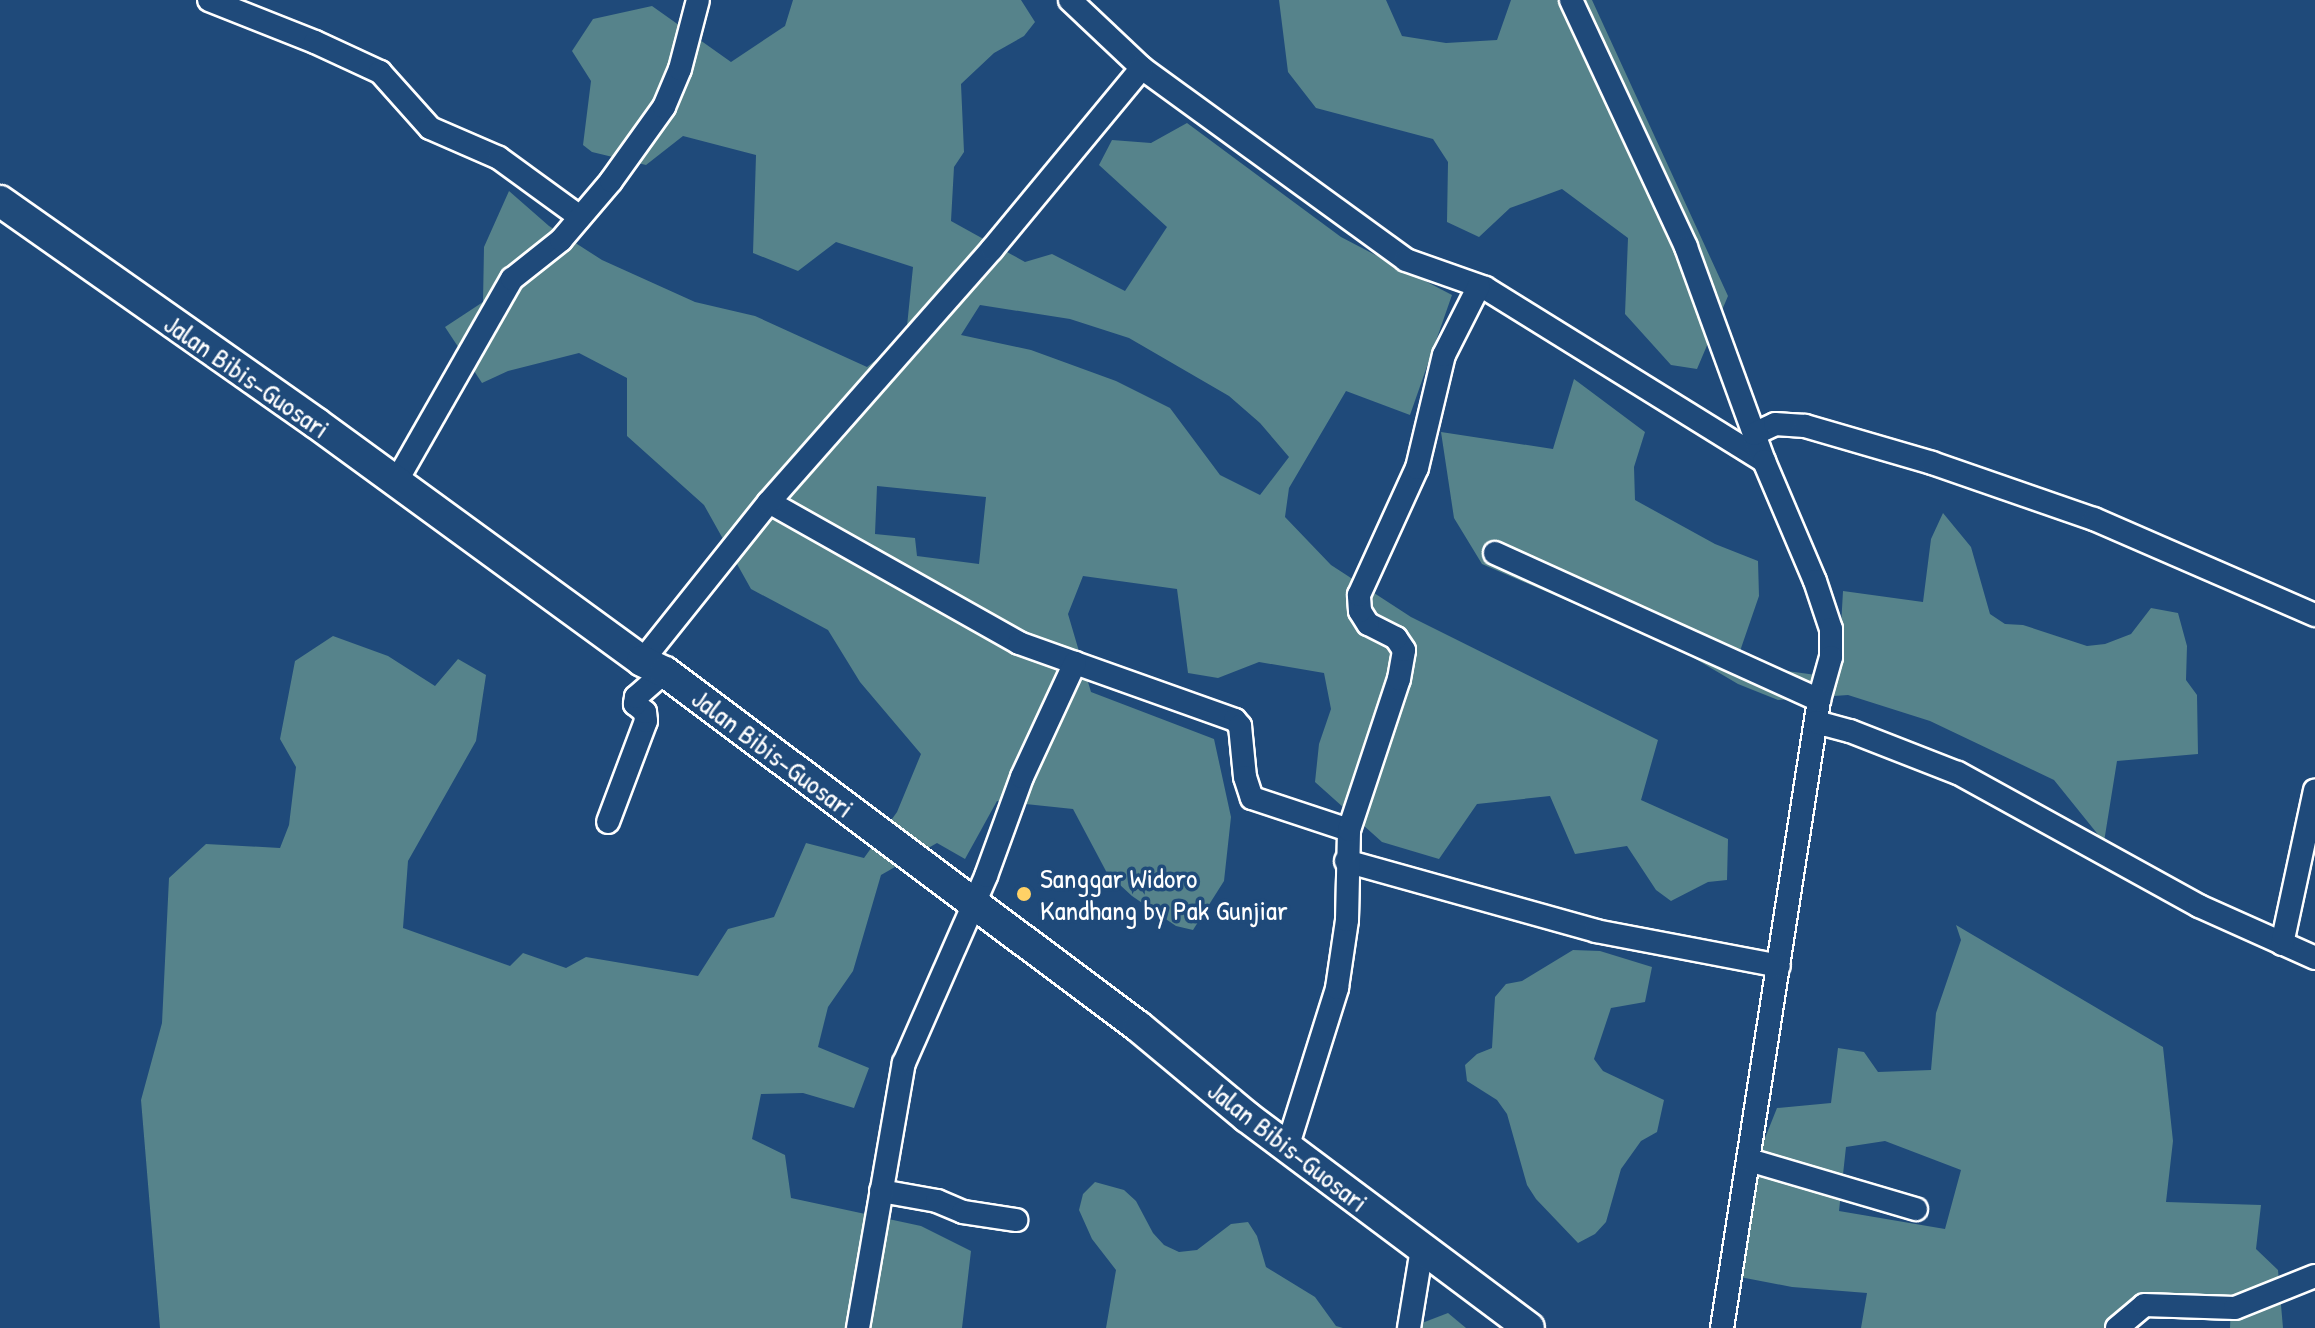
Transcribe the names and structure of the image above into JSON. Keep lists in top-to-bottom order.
{
  "streets": {
    "street": ["Jalan Bibis-Guosari"]
  },
  "places": ["Sanggar Widoro Kandhang by Pak Gunjiar"]
}
